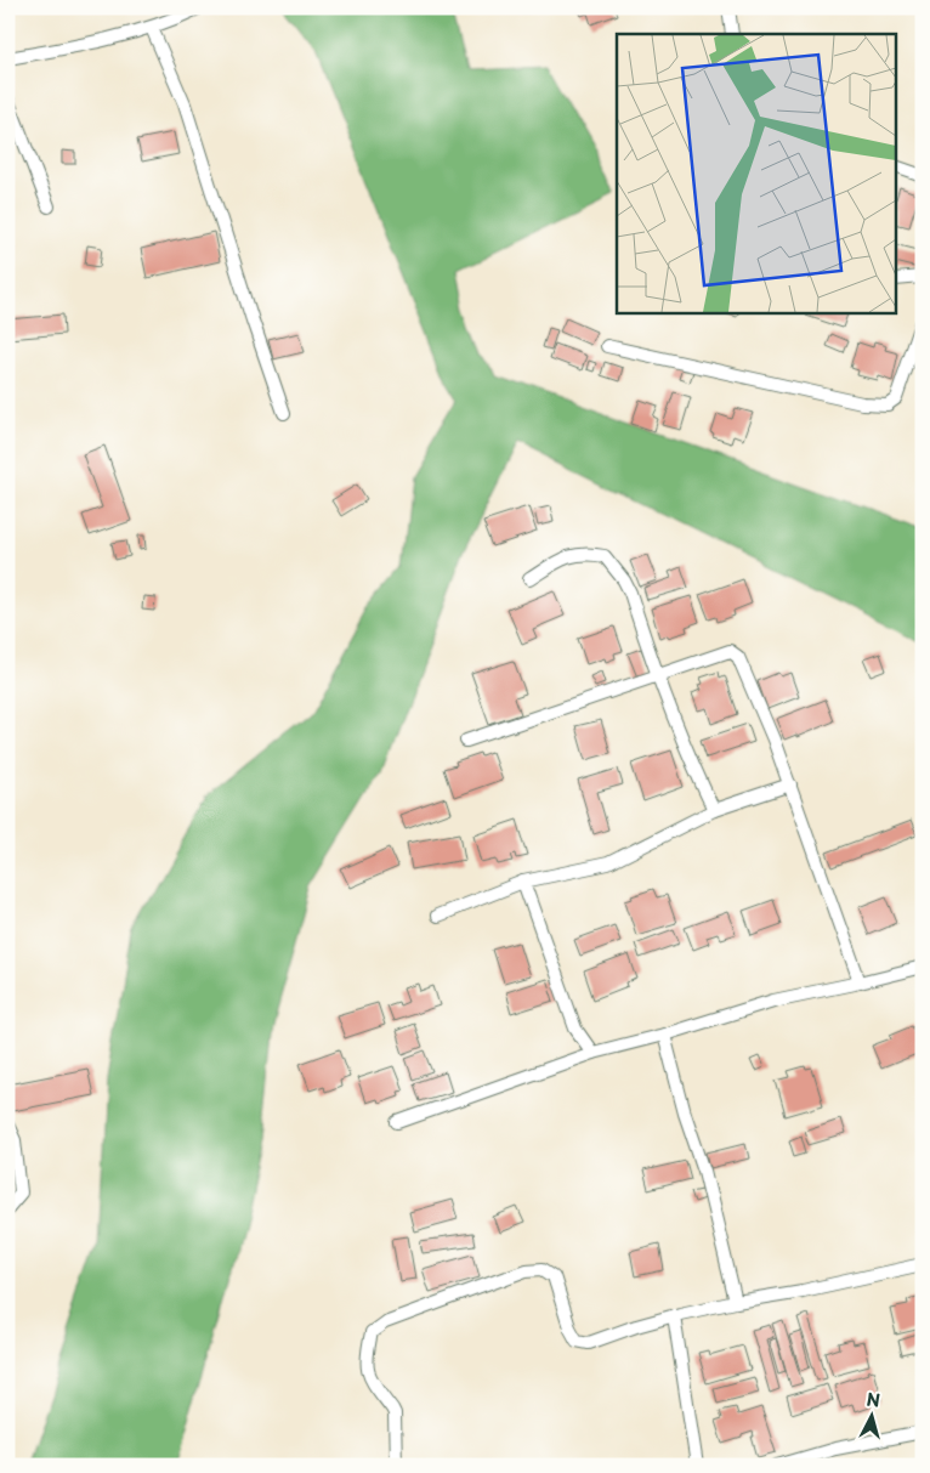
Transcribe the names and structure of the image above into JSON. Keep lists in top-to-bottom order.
{
  "north": "top"
}
